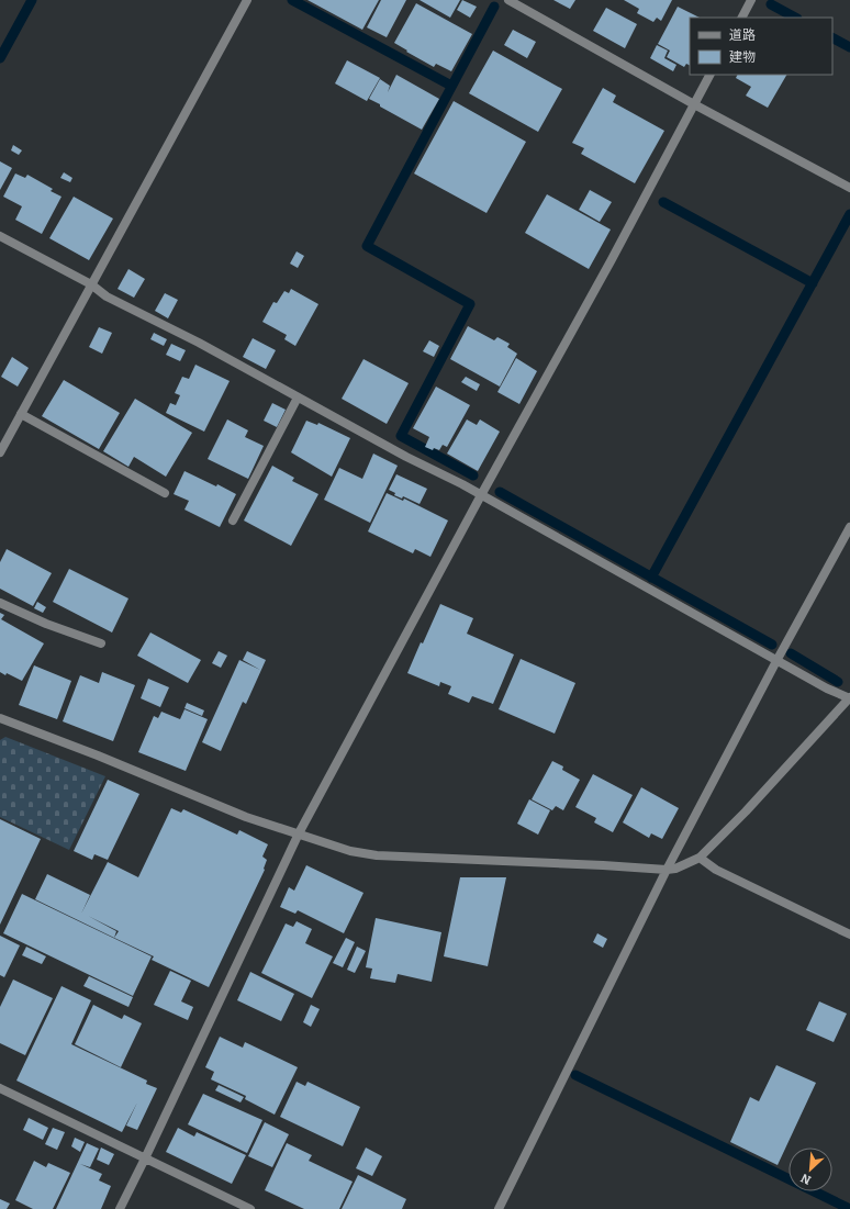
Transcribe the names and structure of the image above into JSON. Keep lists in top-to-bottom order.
{
  "legend": ["道路", "建物"],
  "north": "bottom left"
}
